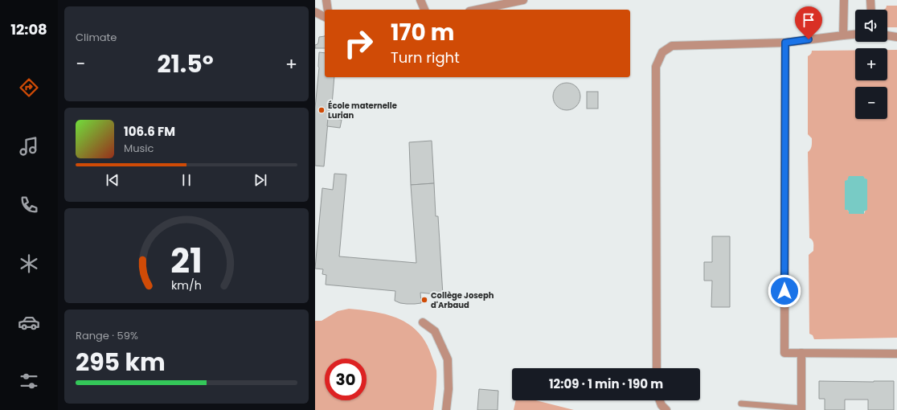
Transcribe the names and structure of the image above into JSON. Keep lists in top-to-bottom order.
{
  "places": ["École maternelle Lurian", "Collège Joseph d'Arbaud"],
  "page": {
    "tabs": "12:08",
    "tile": [
      "Climate",
      ["Range · 59%", "295 km"]
    ],
    "map_buttons": ["+", "−"],
    "turn": ["170 m", "Turn right"],
    "heat": ["−", "21.5°", "+"],
    "song": ["106.6 FM", "Music"],
    "limit": "30",
    "trip": "12:09 · 1 min · 190 m",
    "gauge": ["21", "km/h"]
  }
}
